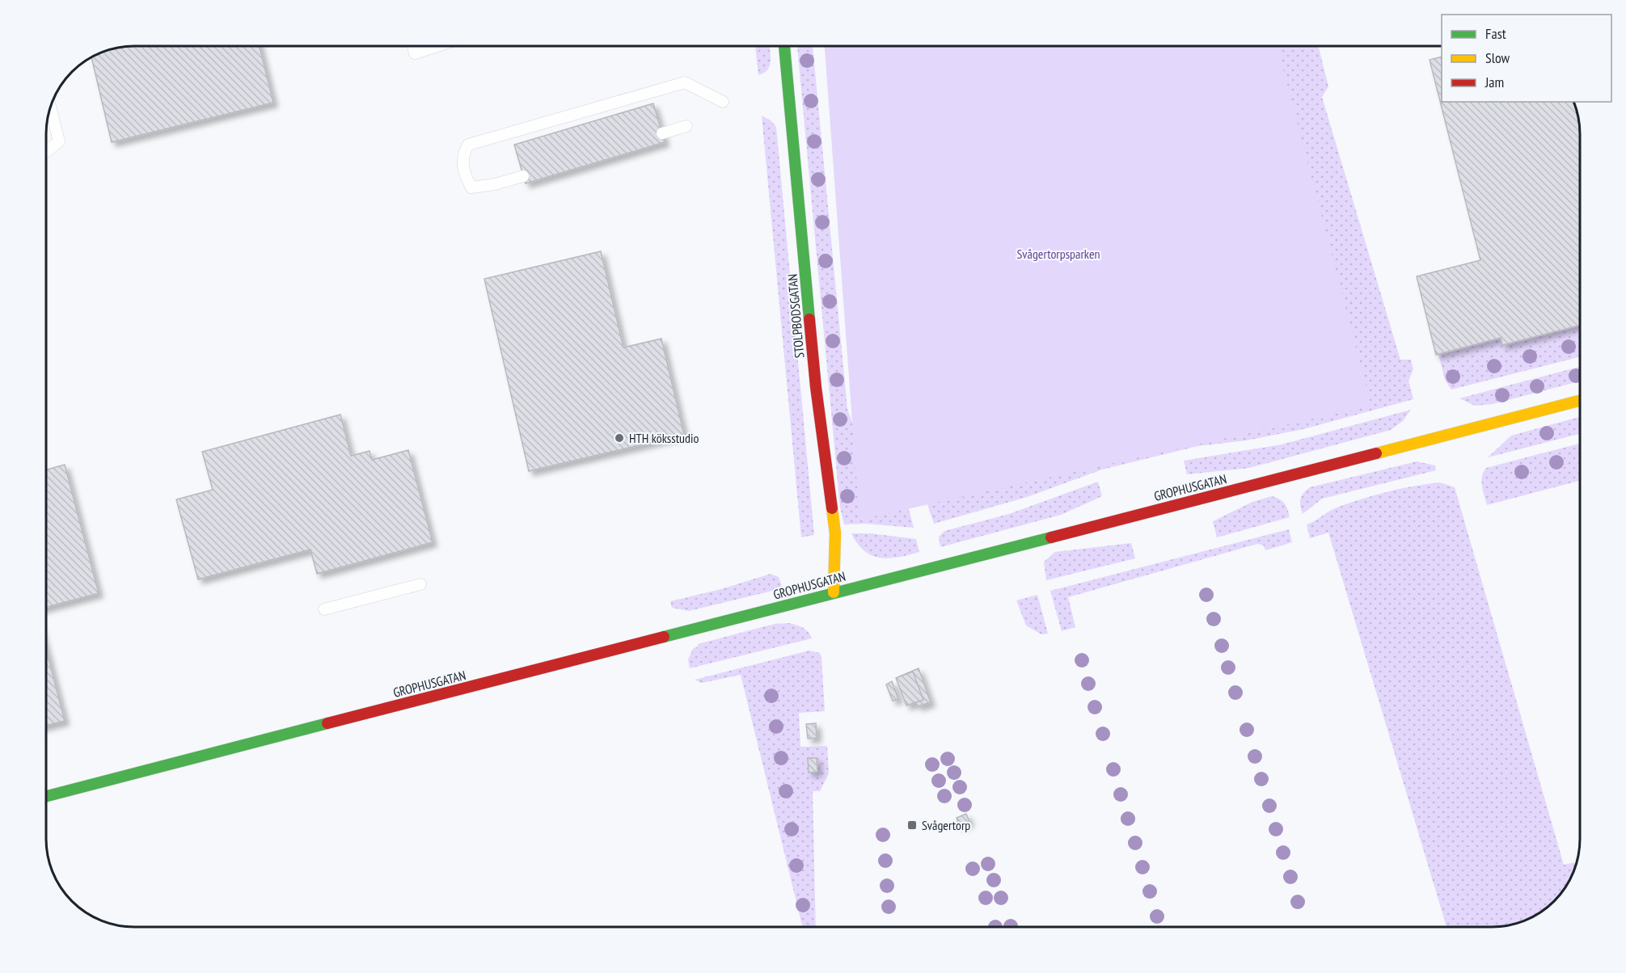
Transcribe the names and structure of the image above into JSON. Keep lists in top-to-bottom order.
{
  "streets": {
    "street": ["STOLPBODSGATAN", "GROPHUSGATAN"]
  },
  "crossings": [
    ["STOLPBODSGATAN", "GROPHUSGATAN"]
  ],
  "parks": ["Svågertorpsparken"],
  "places": {
    "other": ["HTH köksstudio"],
    "transit": ["Svågertorp"]
  },
  "legend": ["Fast", "Slow", "Jam"]
}
